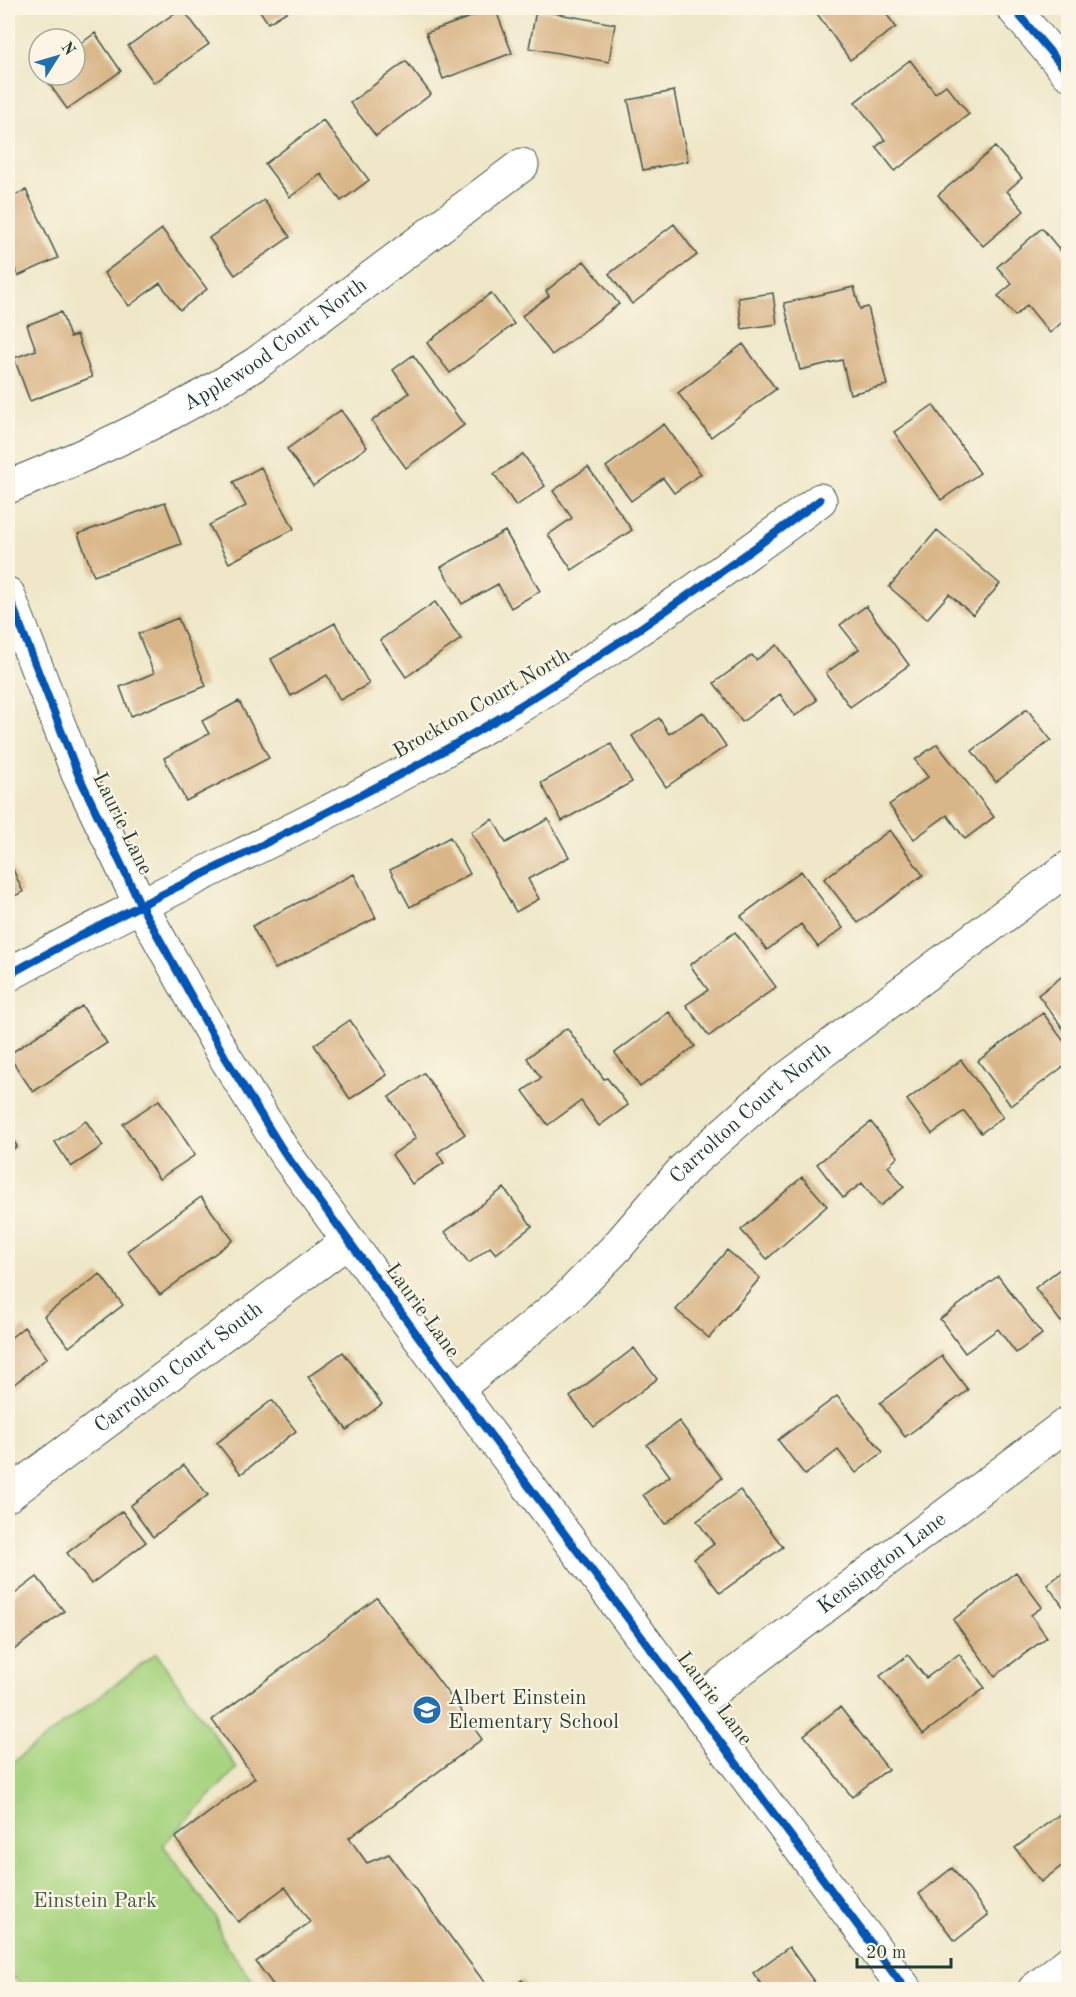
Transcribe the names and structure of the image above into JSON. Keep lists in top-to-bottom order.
{
  "streets": {
    "street": [
      "Applewood Court North",
      "Brockton Court North",
      "Laurie Lane",
      "Carrolton Court North",
      "Carrolton Court South",
      "Kensington Lane"
    ]
  },
  "crossings": [
    ["Brockton Court North", "Laurie Lane"],
    ["Laurie Lane", "Carrolton Court North"],
    ["Laurie Lane", "Carrolton Court South"],
    ["Laurie Lane", "Kensington Lane"]
  ],
  "parks": ["Einstein Park"],
  "places": {
    "school or university": ["Albert Einstein Elementary School"]
  },
  "scale_bar": "20 m",
  "north": "top right"
}
